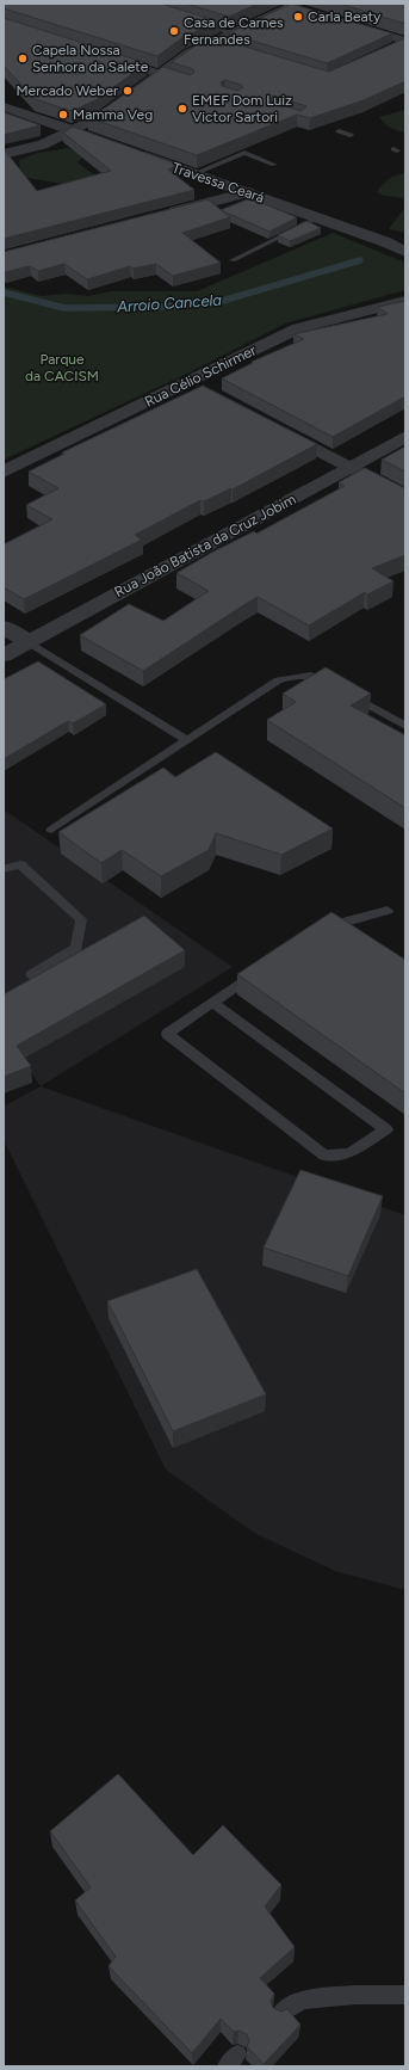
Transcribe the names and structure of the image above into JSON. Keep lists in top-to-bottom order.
{
  "streets": {
    "street": ["Travessa Ceará", "Rua Célio Schirmer", "Rua João Batista da Cruz Jobim"]
  },
  "water": ["Arroio Cancela"],
  "parks": ["Parque da CACISM"],
  "places": [
    "Carla Beaty",
    "Casa de Carnes Fernandes",
    "Capela Nossa Senhora da Salete",
    "Mercado Weber",
    "EMEF Dom Luiz Victor Sartori",
    "Mamma Veg"
  ]
}
